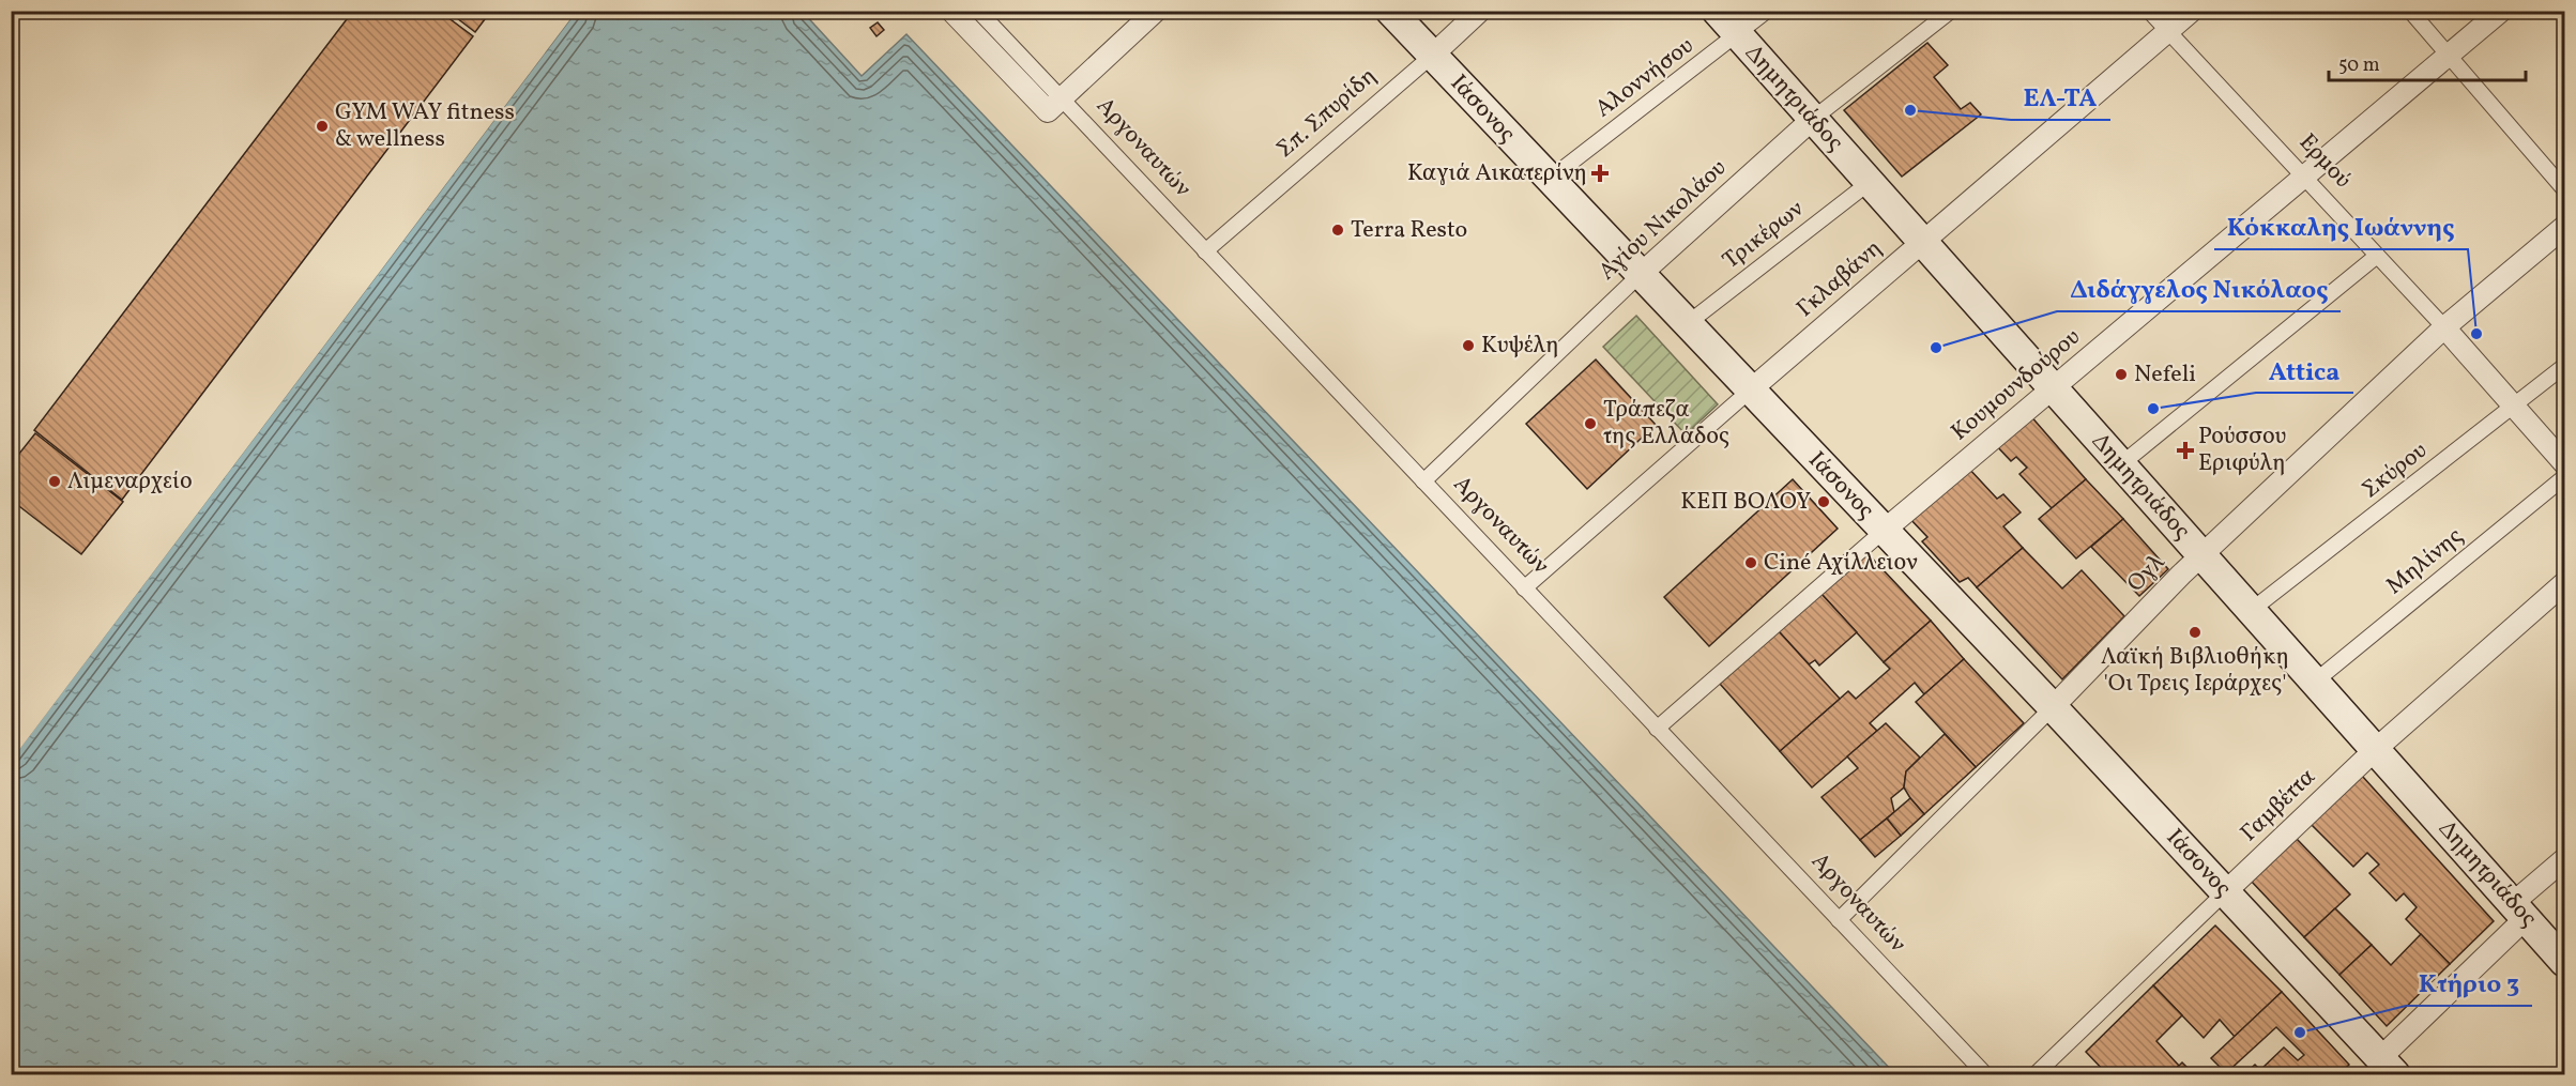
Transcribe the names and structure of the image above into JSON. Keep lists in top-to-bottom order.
{
  "streets": {
    "main road": ["Δημητριάδος", "Ιάσονος"],
    "street": [
      "Αλοννήσου",
      "Σπ. Σπυρίδη",
      "Αργοναυτών",
      "Ερμού",
      "Αγίου Νικολάου",
      "Τρικέρων",
      "Γκλαβάνη",
      "Κουμουνδούρου",
      "Σκύρου",
      "Μηλίνης",
      "Ογλ",
      "Γαμβέττα"
    ]
  },
  "crossings": [
    ["Αλοννήσου", "Δημητριάδος"],
    ["Αλοννήσου", "Ιάσονος"],
    ["Δημητριάδος", "Αγίου Νικολάου"],
    ["Δημητριάδος", "Τρικέρων"],
    ["Δημητριάδος", "Γκλαβάνη"],
    ["Δημητριάδος", "Κουμουνδούρου"],
    ["Δημητριάδος", "Σκύρου"],
    ["Δημητριάδος", "Μηλίνης"],
    ["Δημητριάδος", "Ογλ"],
    ["Δημητριάδος", "Γαμβέττα"],
    ["Ιάσονος", "Σπ. Σπυρίδη"],
    ["Ιάσονος", "Αγίου Νικολάου"],
    ["Ιάσονος", "Τρικέρων"],
    ["Ιάσονος", "Γκλαβάνη"],
    ["Ιάσονος", "Κουμουνδούρου"],
    ["Ιάσονος", "Ογλ"],
    ["Ιάσονος", "Γαμβέττα"],
    ["Σπ. Σπυρίδη", "Αργοναυτών"],
    ["Αργοναυτών", "Αγίου Νικολάου"],
    ["Αργοναυτών", "Γκλαβάνη"],
    ["Αργοναυτών", "Κουμουνδούρου"],
    ["Αργοναυτών", "Ογλ"],
    ["Ερμού", "Γκλαβάνη"],
    ["Ερμού", "Κουμουνδούρου"],
    ["Ερμού", "Σκύρου"],
    ["Ερμού", "Ογλ"]
  ],
  "places": {
    "other": [
      "ΕΛ-ΤΑ",
      "GYM WAY fitness & wellness",
      "Terra Resto",
      "Κόκκαλης Ιωάννης",
      "Κυψέλη",
      "Διδάγγελος Νικόλαος",
      "Nefeli",
      "Attica",
      "Τράπεζα της Ελλάδος",
      "Λιμεναρχείο",
      "ΚΕΠ ΒΟΛΟΥ",
      "Ciné Αχίλλειον",
      "Λαϊκή Βιβλιοθήκη 'Οι Τρεις Ιεράρχες'",
      "Κτήριο 3"
    ],
    "health": ["Καγιά Αικατερίνη", "Ρούσσου Εριφύλη"]
  },
  "scale_bar": "50 m"
}
